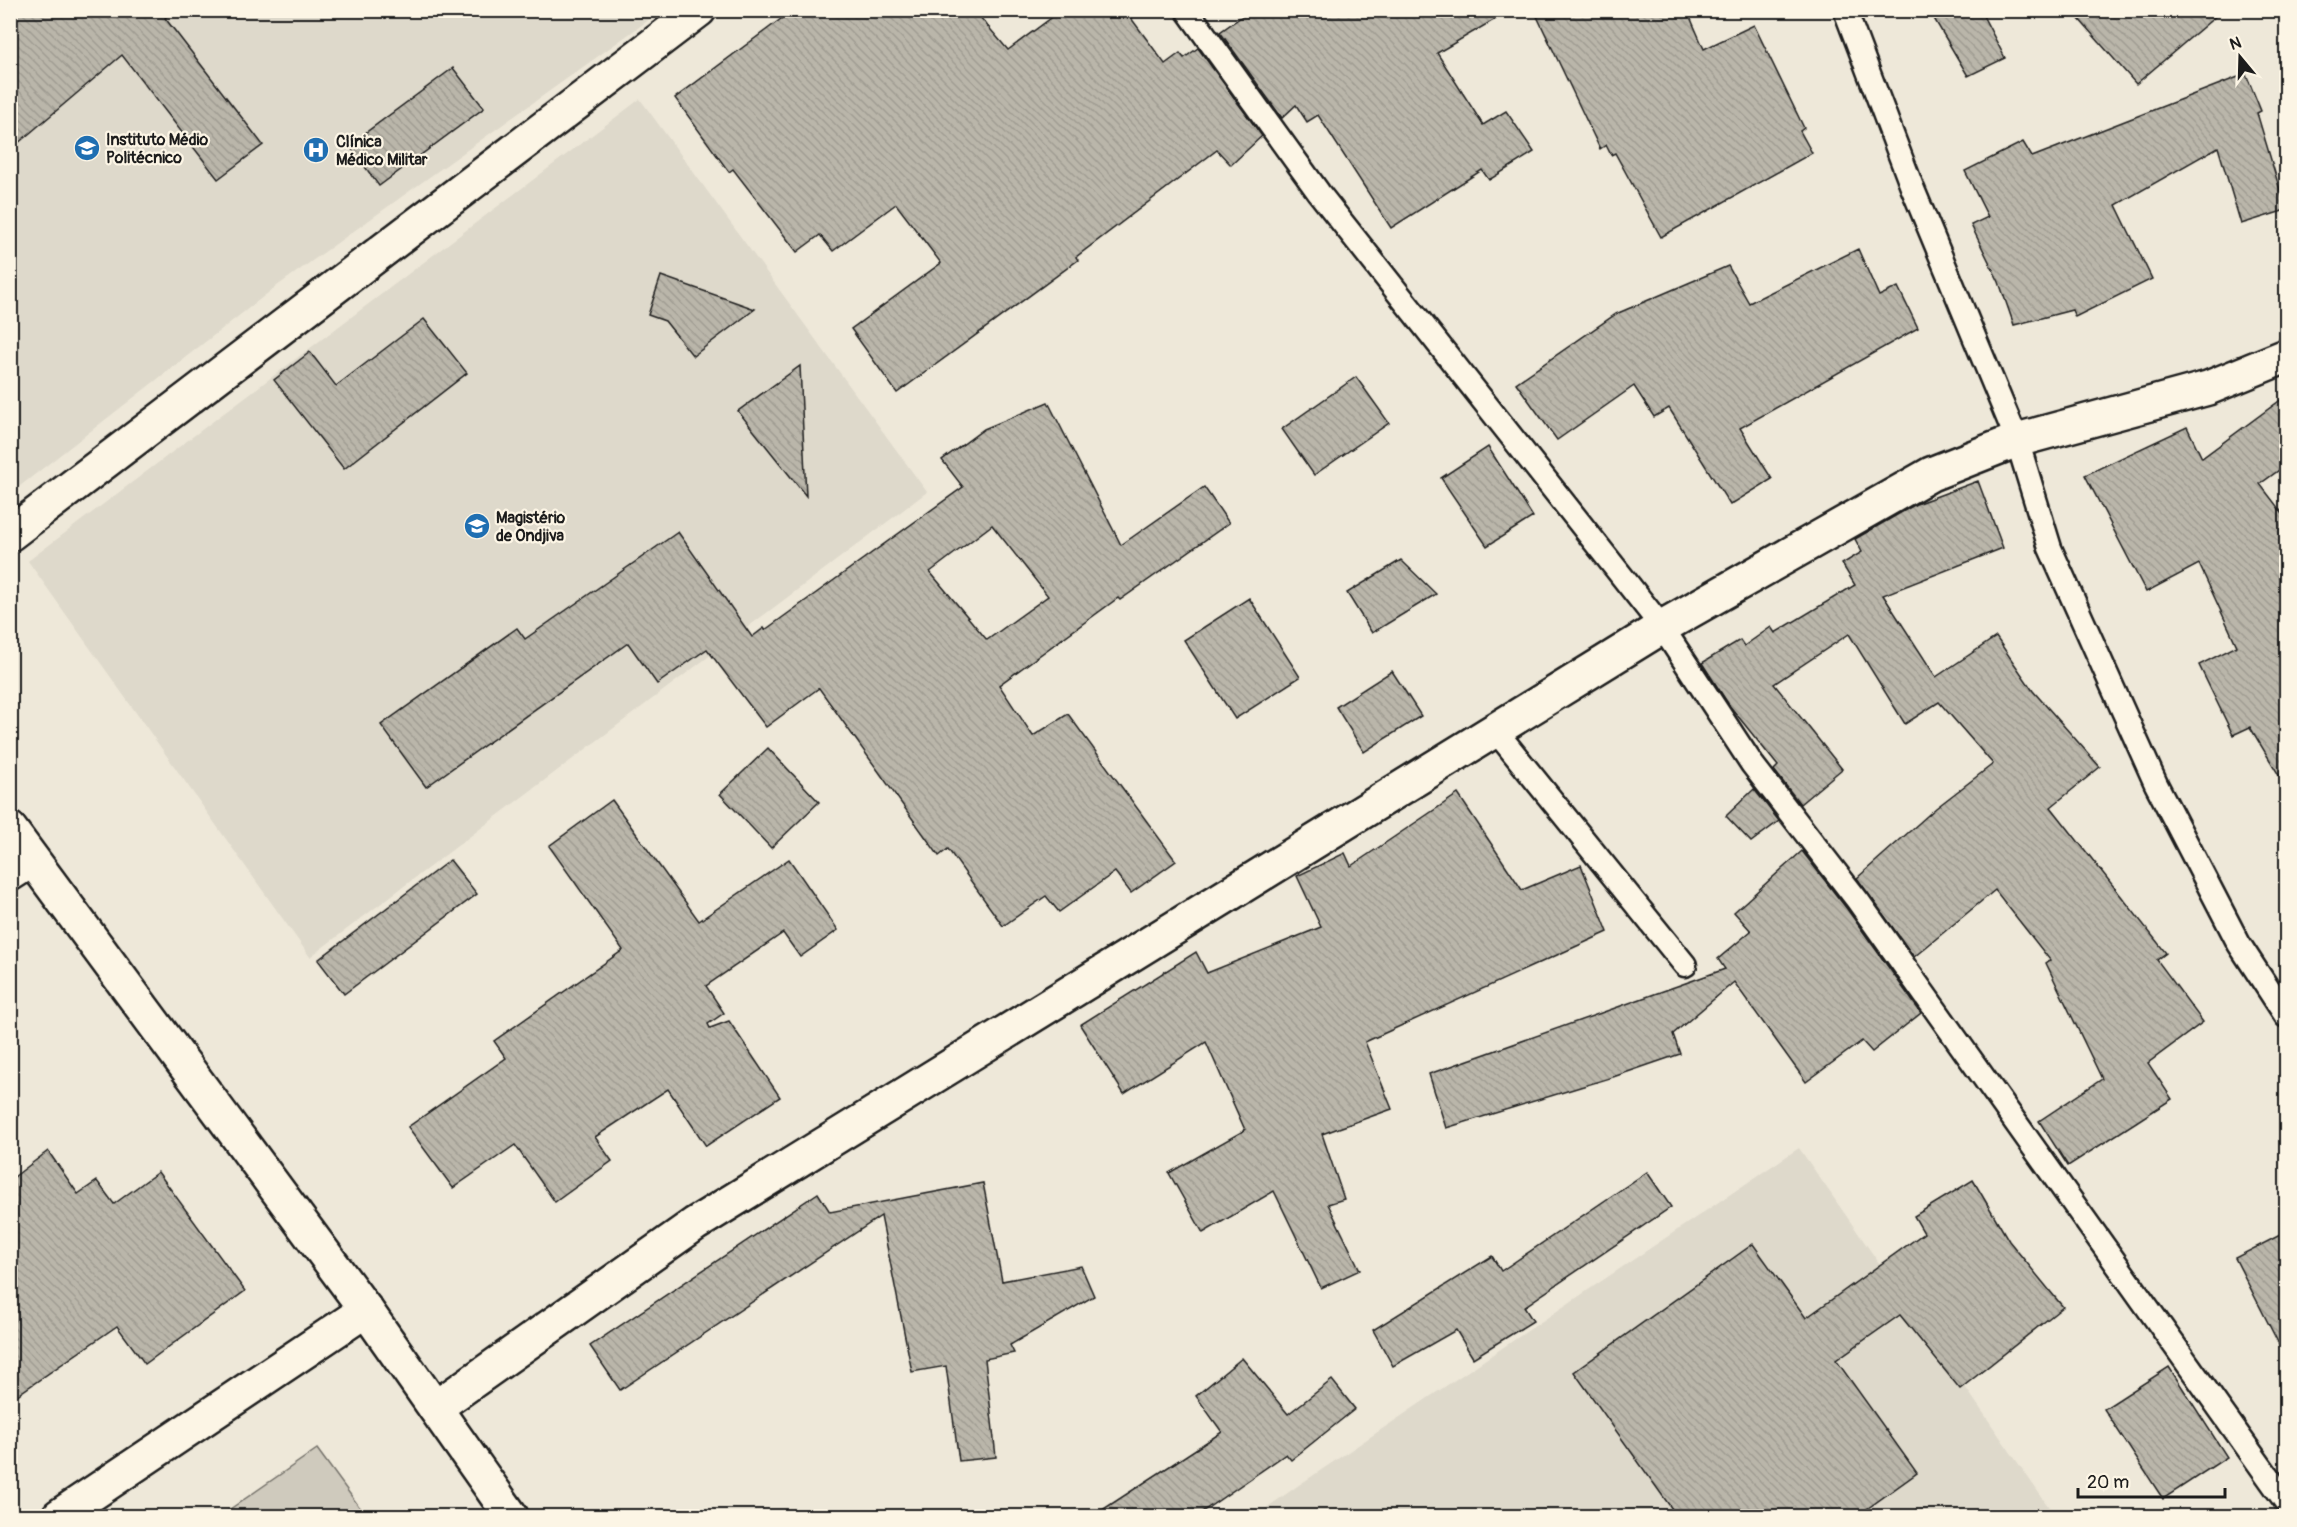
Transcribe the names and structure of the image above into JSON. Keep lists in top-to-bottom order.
{
  "places": {
    "school or university": ["Instituto Médio Politécnico", "Magistério de Ondjiva"],
    "hospital": ["Clínica Médico Militar"]
  },
  "scale_bar": "20 m",
  "north": "top"
}
